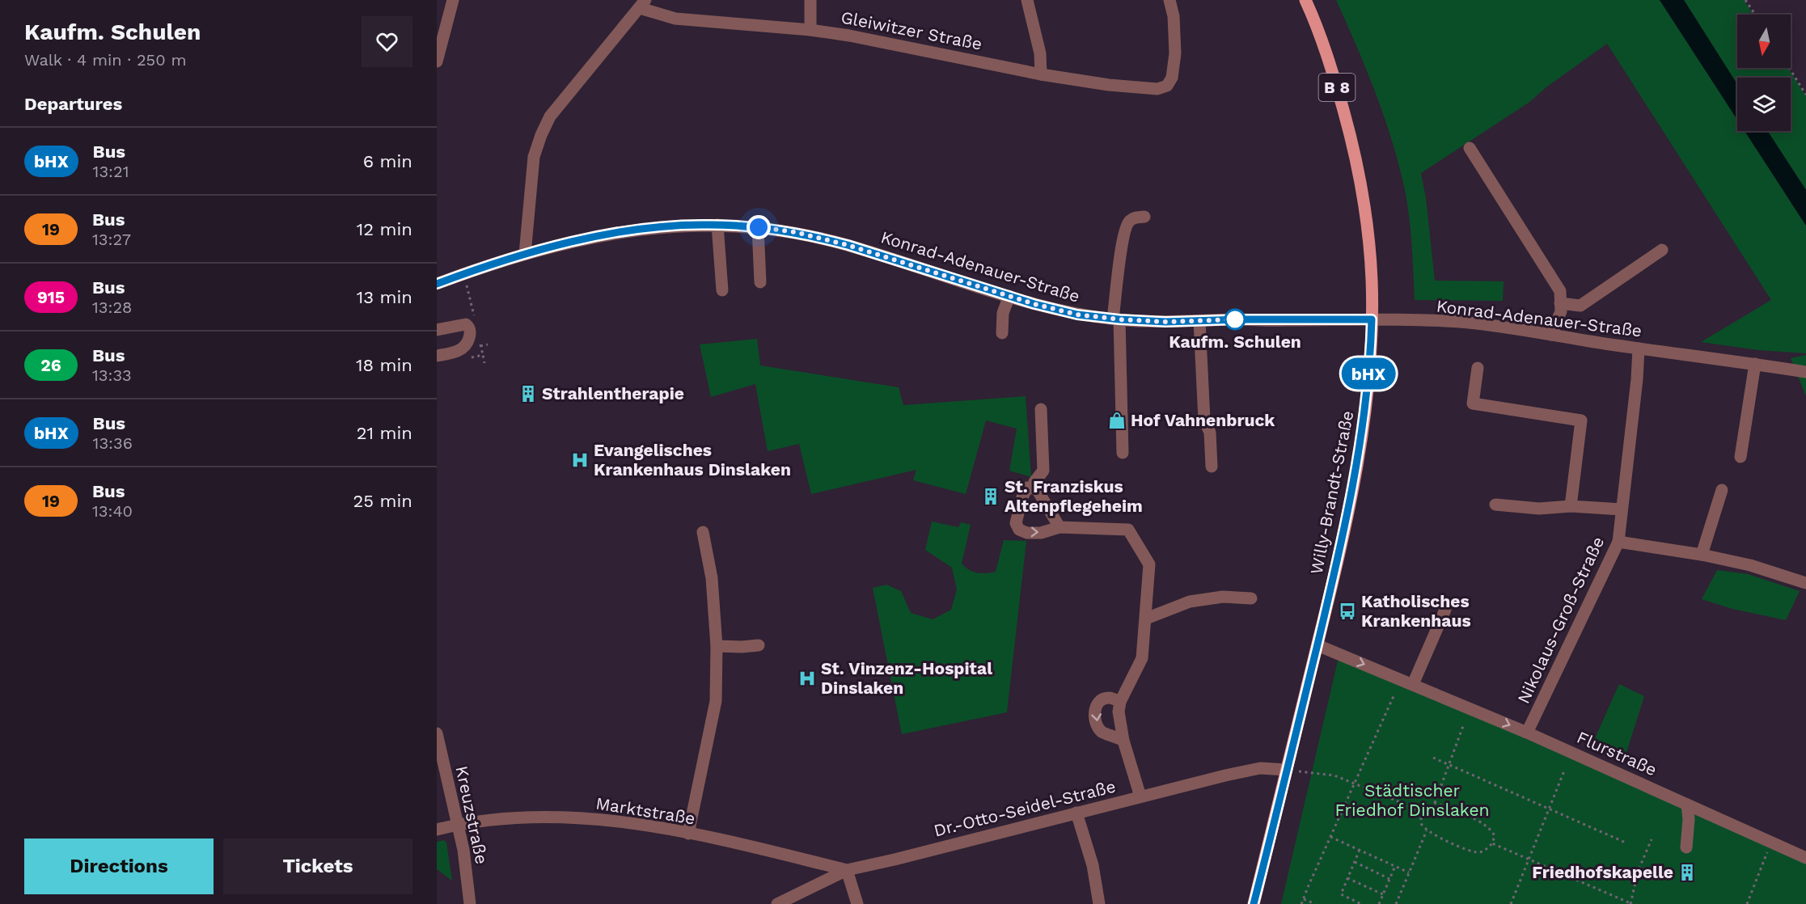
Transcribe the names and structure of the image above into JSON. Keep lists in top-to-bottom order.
{
  "streets": {
    "main road": ["B 8", "Willy-Brandt-Straße"],
    "street": [
      "Gleiwitzer Straße",
      "Konrad-Adenauer-Straße",
      "Nikolaus-Groß-Straße",
      "Flurstraße",
      "Dr.-Otto-Seidel-Straße",
      "Marktstraße",
      "Kreuzstraße"
    ]
  },
  "crossings": [
    ["Konrad-Adenauer-Straße", "Willy-Brandt-Straße"],
    ["Konrad-Adenauer-Straße", "Nikolaus-Groß-Straße"],
    ["Willy-Brandt-Straße", "Flurstraße"],
    ["Willy-Brandt-Straße", "Dr.-Otto-Seidel-Straße"],
    ["Nikolaus-Groß-Straße", "Flurstraße"],
    ["Dr.-Otto-Seidel-Straße", "Marktstraße"],
    ["Marktstraße", "Kreuzstraße"]
  ],
  "one_way": ["Flurstraße"],
  "parks": ["Städtischer Friedhof Dinslaken"],
  "places": {
    "other": ["Kaufm. Schulen"],
    "building": ["Strahlentherapie", "St. Franziskus Altenpflegeheim", "Friedhofskapelle"],
    "shop": ["Hof Vahnenbruck"],
    "hospital": ["Evangelisches Krankenhaus Dinslaken", "St. Vinzenz-Hospital Dinslaken"],
    "bus stop": ["Katholisches Krankenhaus"]
  },
  "lines": ["bus line bHX"],
  "north": "bottom",
  "page": {
    "heading": [
      ["Kaufm. Schulen", "Walk · 4 min · 250 m"],
      "Departures"
    ],
    "on_map": "bHX",
    "list": [
      {
        "mark": "bHX",
        "name": "Bus",
        "note": "13:21",
        "value": "6 min"
      },
      {
        "mark": "19",
        "name": "Bus",
        "note": "13:27",
        "value": "12 min"
      },
      {
        "mark": "915",
        "name": "Bus",
        "note": "13:28",
        "value": "13 min"
      },
      {
        "mark": "26",
        "name": "Bus",
        "note": "13:33",
        "value": "18 min"
      },
      {
        "mark": "bHX",
        "name": "Bus",
        "note": "13:36",
        "value": "21 min"
      },
      {
        "mark": "19",
        "name": "Bus",
        "note": "13:40",
        "value": "25 min"
      }
    ],
    "buttons": ["Directions", "Tickets"]
  }
}
